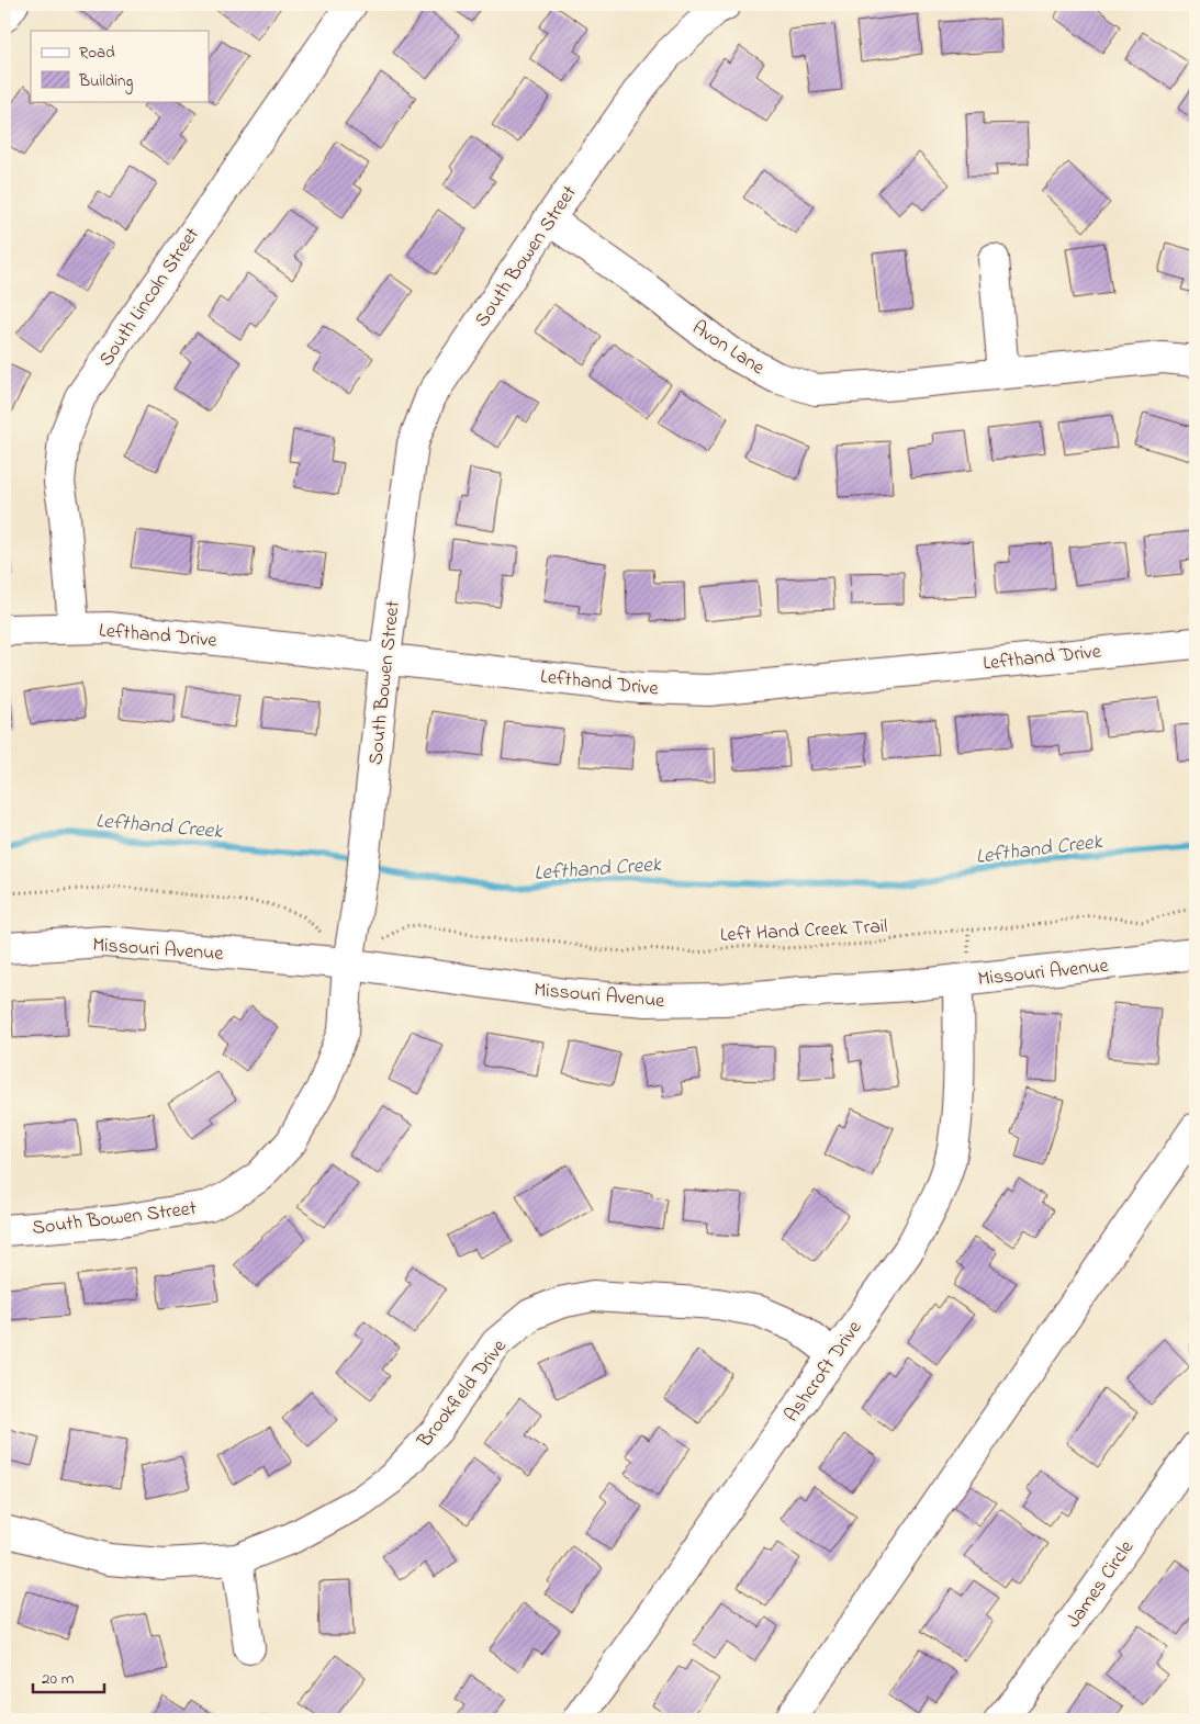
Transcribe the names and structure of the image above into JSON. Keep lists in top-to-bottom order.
{
  "streets": {
    "street": [
      "South Bowen Street",
      "South Lincoln Street",
      "Avon Lane",
      "Lefthand Drive",
      "Missouri Avenue",
      "Ashcroft Drive",
      "Brookfield Drive",
      "James Circle"
    ],
    "path": ["Left Hand Creek Trail"]
  },
  "crossings": [
    ["South Bowen Street", "Avon Lane"],
    ["South Bowen Street", "Lefthand Drive"],
    ["South Bowen Street", "Missouri Avenue"],
    ["South Lincoln Street", "Lefthand Drive"],
    ["Missouri Avenue", "Ashcroft Drive"],
    ["Ashcroft Drive", "Brookfield Drive"]
  ],
  "water": ["Lefthand Creek"],
  "legend": ["Road", "Building"],
  "scale_bar": "20 m"
}
